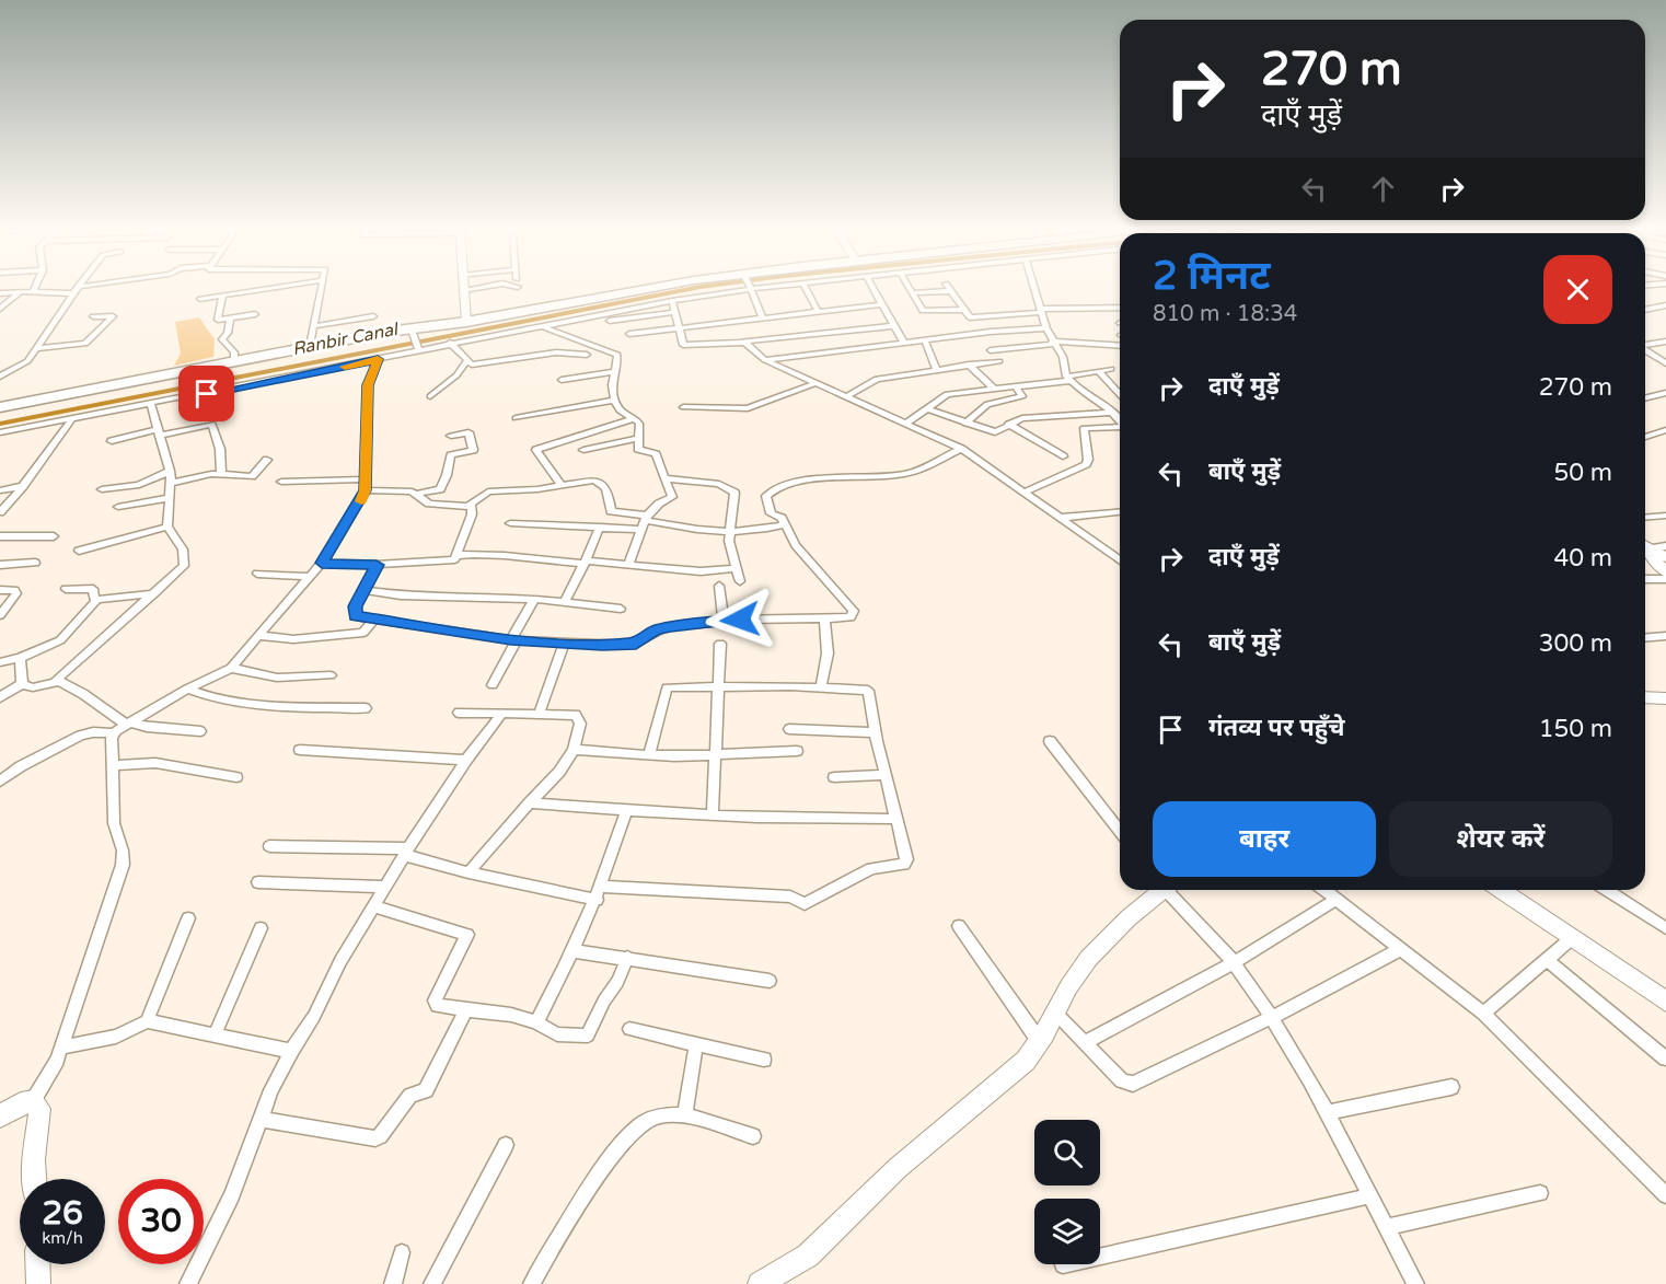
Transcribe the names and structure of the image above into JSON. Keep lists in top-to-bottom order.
{
  "water": ["Ranbir Canal"],
  "page": {
    "turn": ["270 m", "दाएँ मुड़ें"],
    "heading": ["2 मिनट", "810 m · 18:34"],
    "list": [
      {
        "name": "दाएँ मुड़ें",
        "value": "270 m"
      },
      {
        "name": "बाएँ मुड़ें",
        "value": "50 m"
      },
      {
        "name": "दाएँ मुड़ें",
        "value": "40 m"
      },
      {
        "name": "बाएँ मुड़ें",
        "value": "300 m"
      },
      {
        "name": "गंतव्य पर पहुँचे",
        "value": "150 m"
      }
    ],
    "buttons": ["बाहर", "शेयर करें"],
    "speed": "26 km/h",
    "limit": "30"
  }
}
